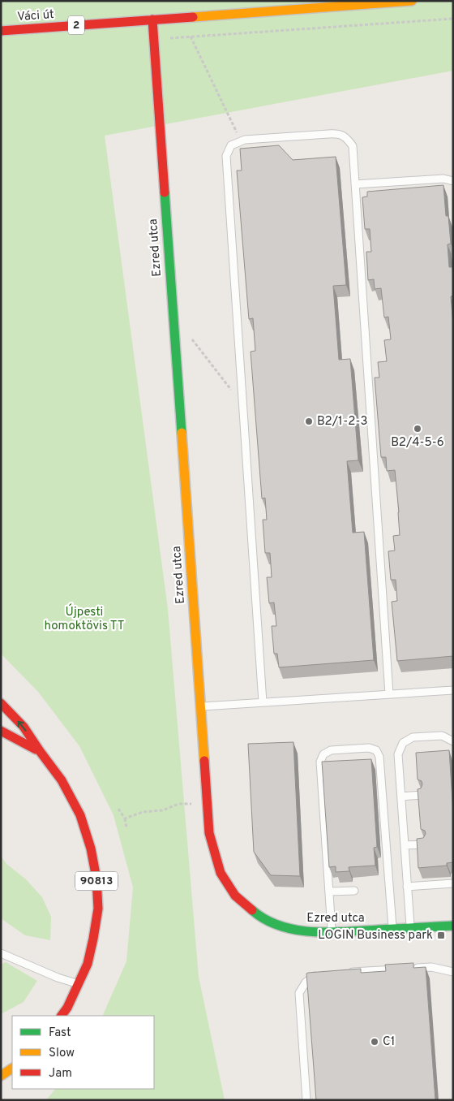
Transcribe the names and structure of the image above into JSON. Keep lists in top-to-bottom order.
{
  "streets": {
    "main road": [
      "Váci út",
      "2",
      "Ezred utca",
      "90813"
    ]
  },
  "crossings": [
    ["Váci út", "Ezred utca"]
  ],
  "parks": ["Újpesti homoktövis TT"],
  "places": {
    "other": ["B2/1-2-3", "B2/4-5-6", "C1"],
    "transit": ["LOGIN Business park"]
  },
  "legend": ["Fast", "Slow", "Jam"]
}
